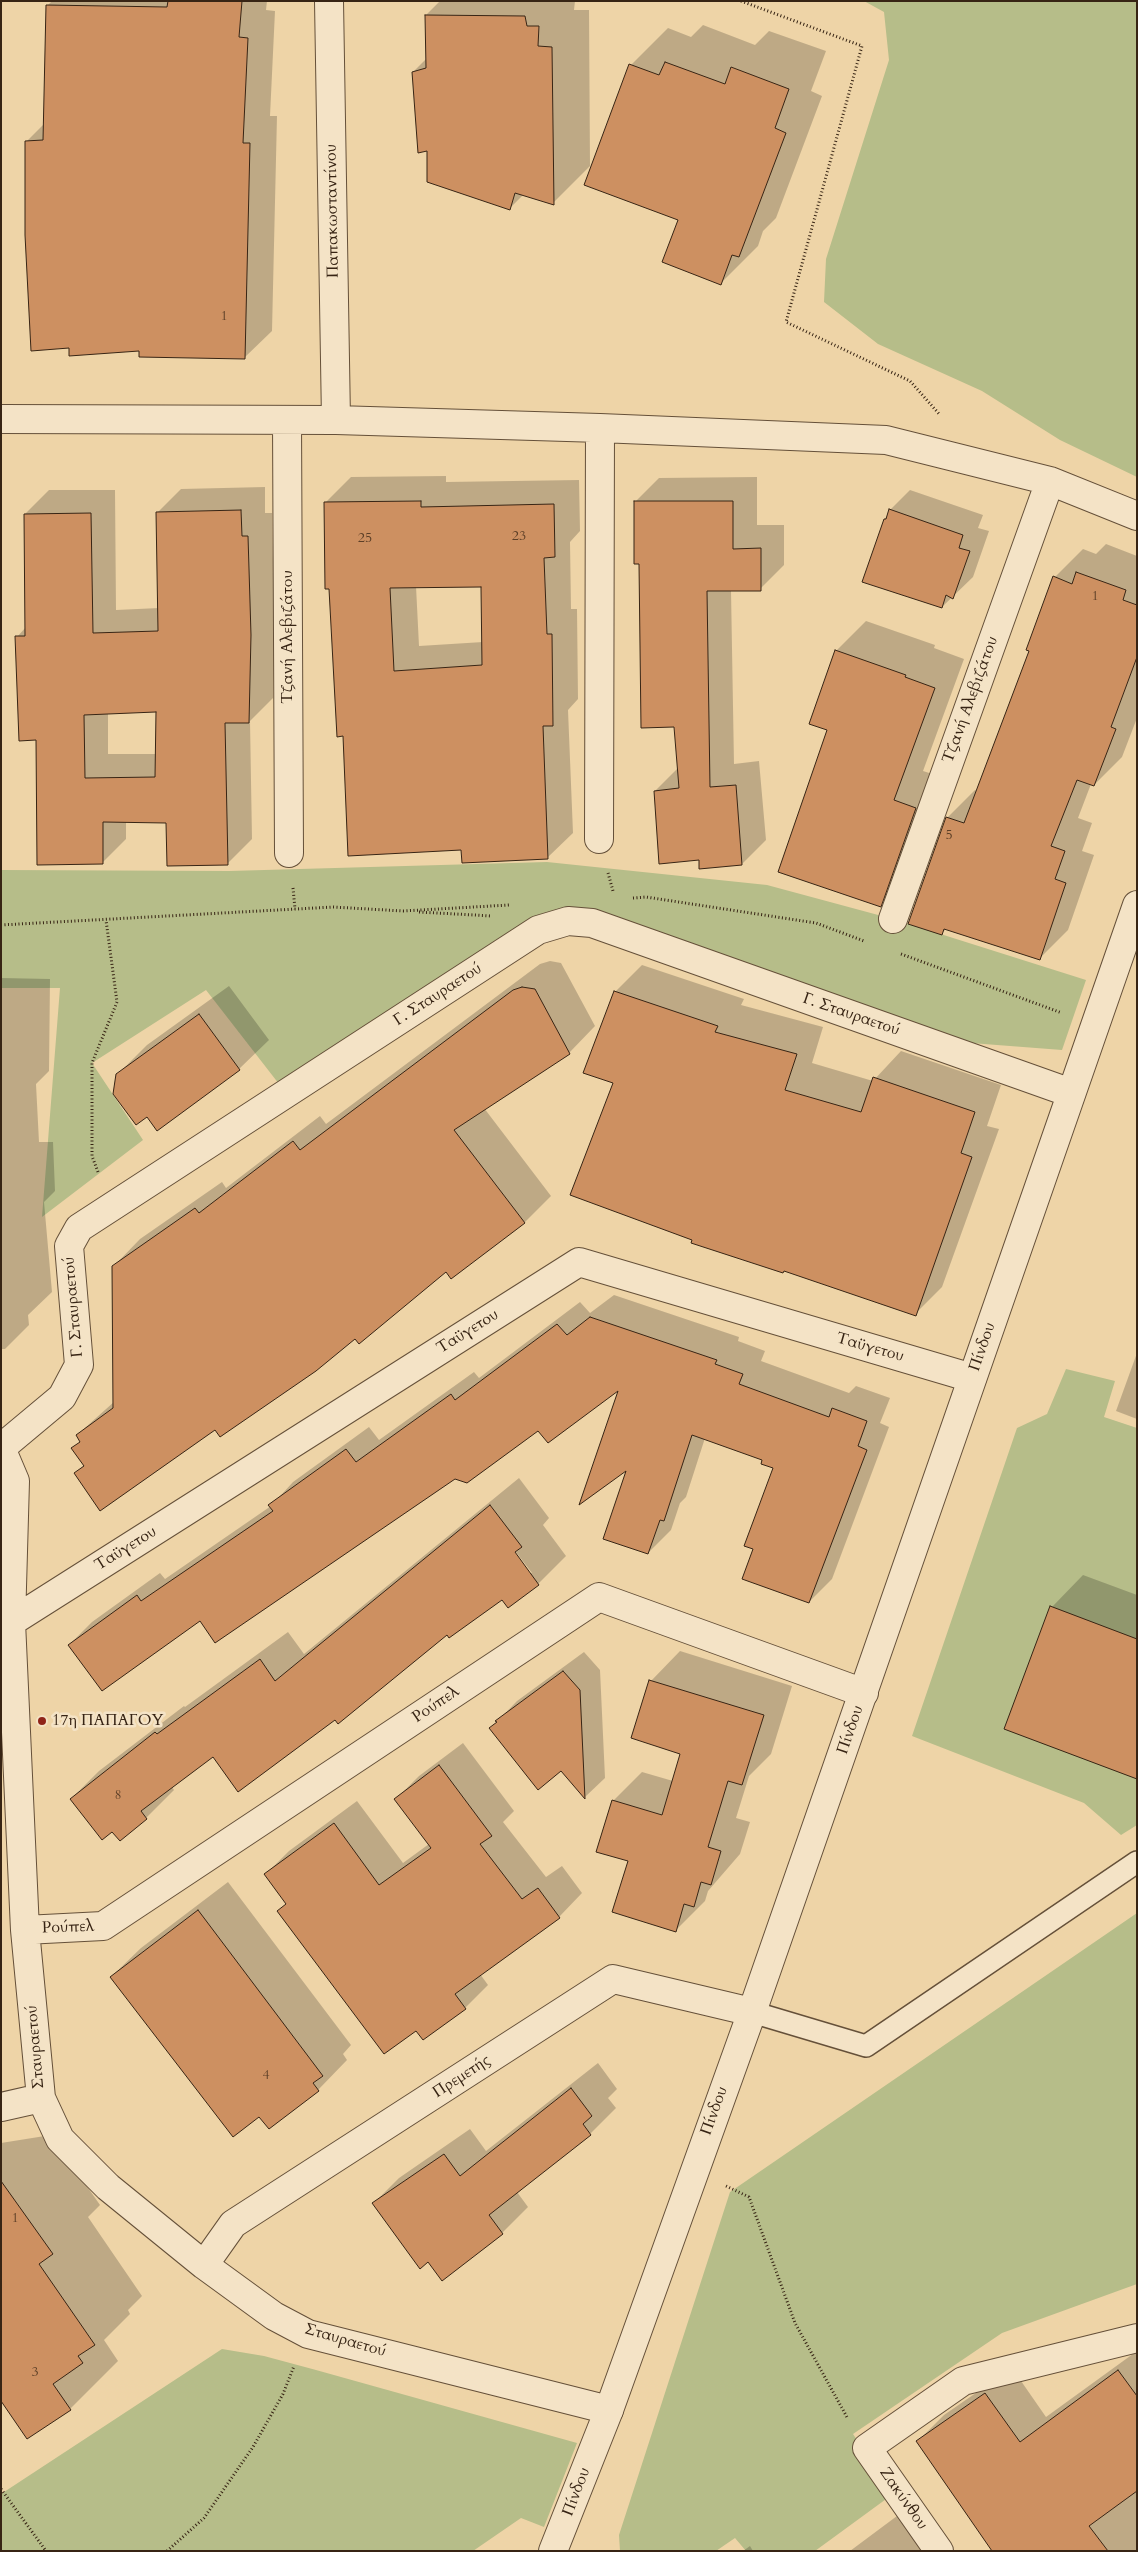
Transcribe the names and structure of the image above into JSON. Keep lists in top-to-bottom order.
{
  "streets": {
    "street": [
      "Παπακωσταντίνου",
      "Τζανή Αλεβιζάτου",
      "Γ. Σταυραετού",
      "Ταϋγετου",
      "Πίνδου",
      "Ρούπελ",
      "Σταυραετού",
      "Πρεμετής",
      "Ζακύνθου"
    ]
  },
  "crossings": [
    ["Γ. Σταυραετού", "Πίνδου"],
    ["Γ. Σταυραετού", "Σταυραετού"],
    ["Ταϋγετου", "Πίνδου"],
    ["Ταϋγετου", "Σταυραετού"],
    ["Πίνδου", "Ρούπελ"],
    ["Πίνδου", "Σταυραετού"],
    ["Πίνδου", "Πρεμετής"],
    ["Ρούπελ", "Σταυραετού"],
    ["Σταυραετού", "Πρεμετής"]
  ],
  "places": ["17η ΠΑΠΑΓΟΥ"],
  "house_numbers": [
    "1",
    "23",
    "25",
    "1",
    "5",
    "8",
    "4",
    "1",
    "3"
  ]
}
